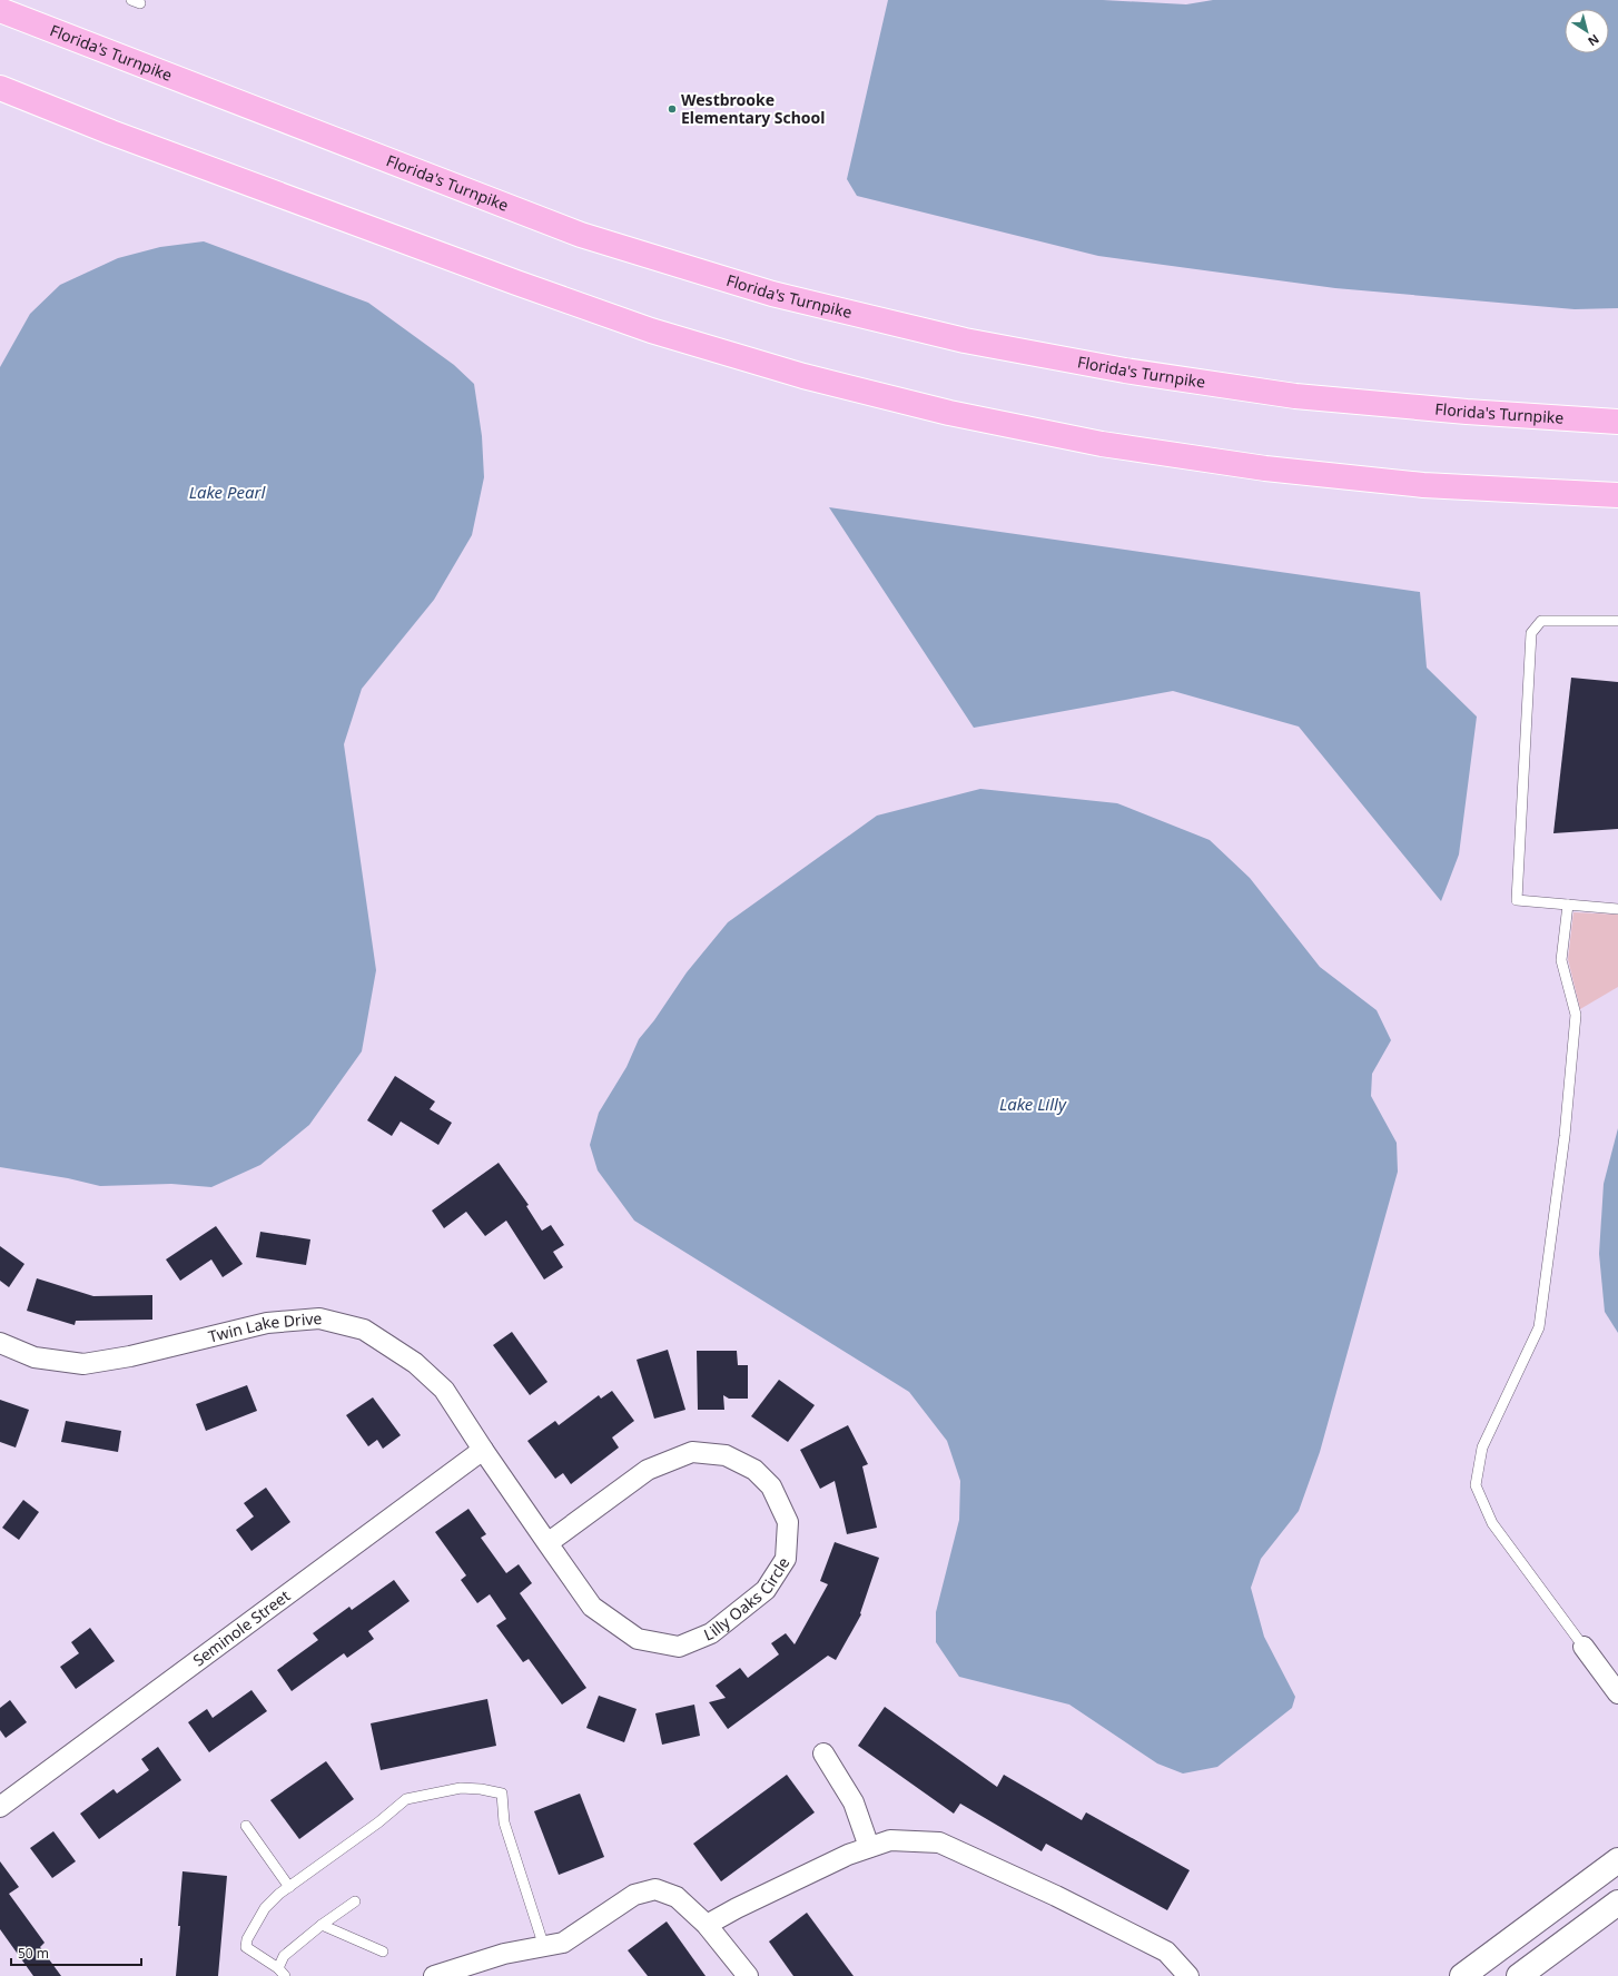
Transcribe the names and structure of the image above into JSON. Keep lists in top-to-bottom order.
{
  "streets": {
    "highway": ["Florida's Turnpike"],
    "street": ["Twin Lake Drive", "Lilly Oaks Circle", "Seminole Street"]
  },
  "crossings": [
    ["Twin Lake Drive", "Lilly Oaks Circle"],
    ["Twin Lake Drive", "Seminole Street"],
    ["Lilly Oaks Circle", "Seminole Street"]
  ],
  "water": ["Lake Pearl", "Lake Lilly"],
  "places": ["Westbrooke Elementary School"],
  "scale_bar": "50 m",
  "north": "bottom right"
}
